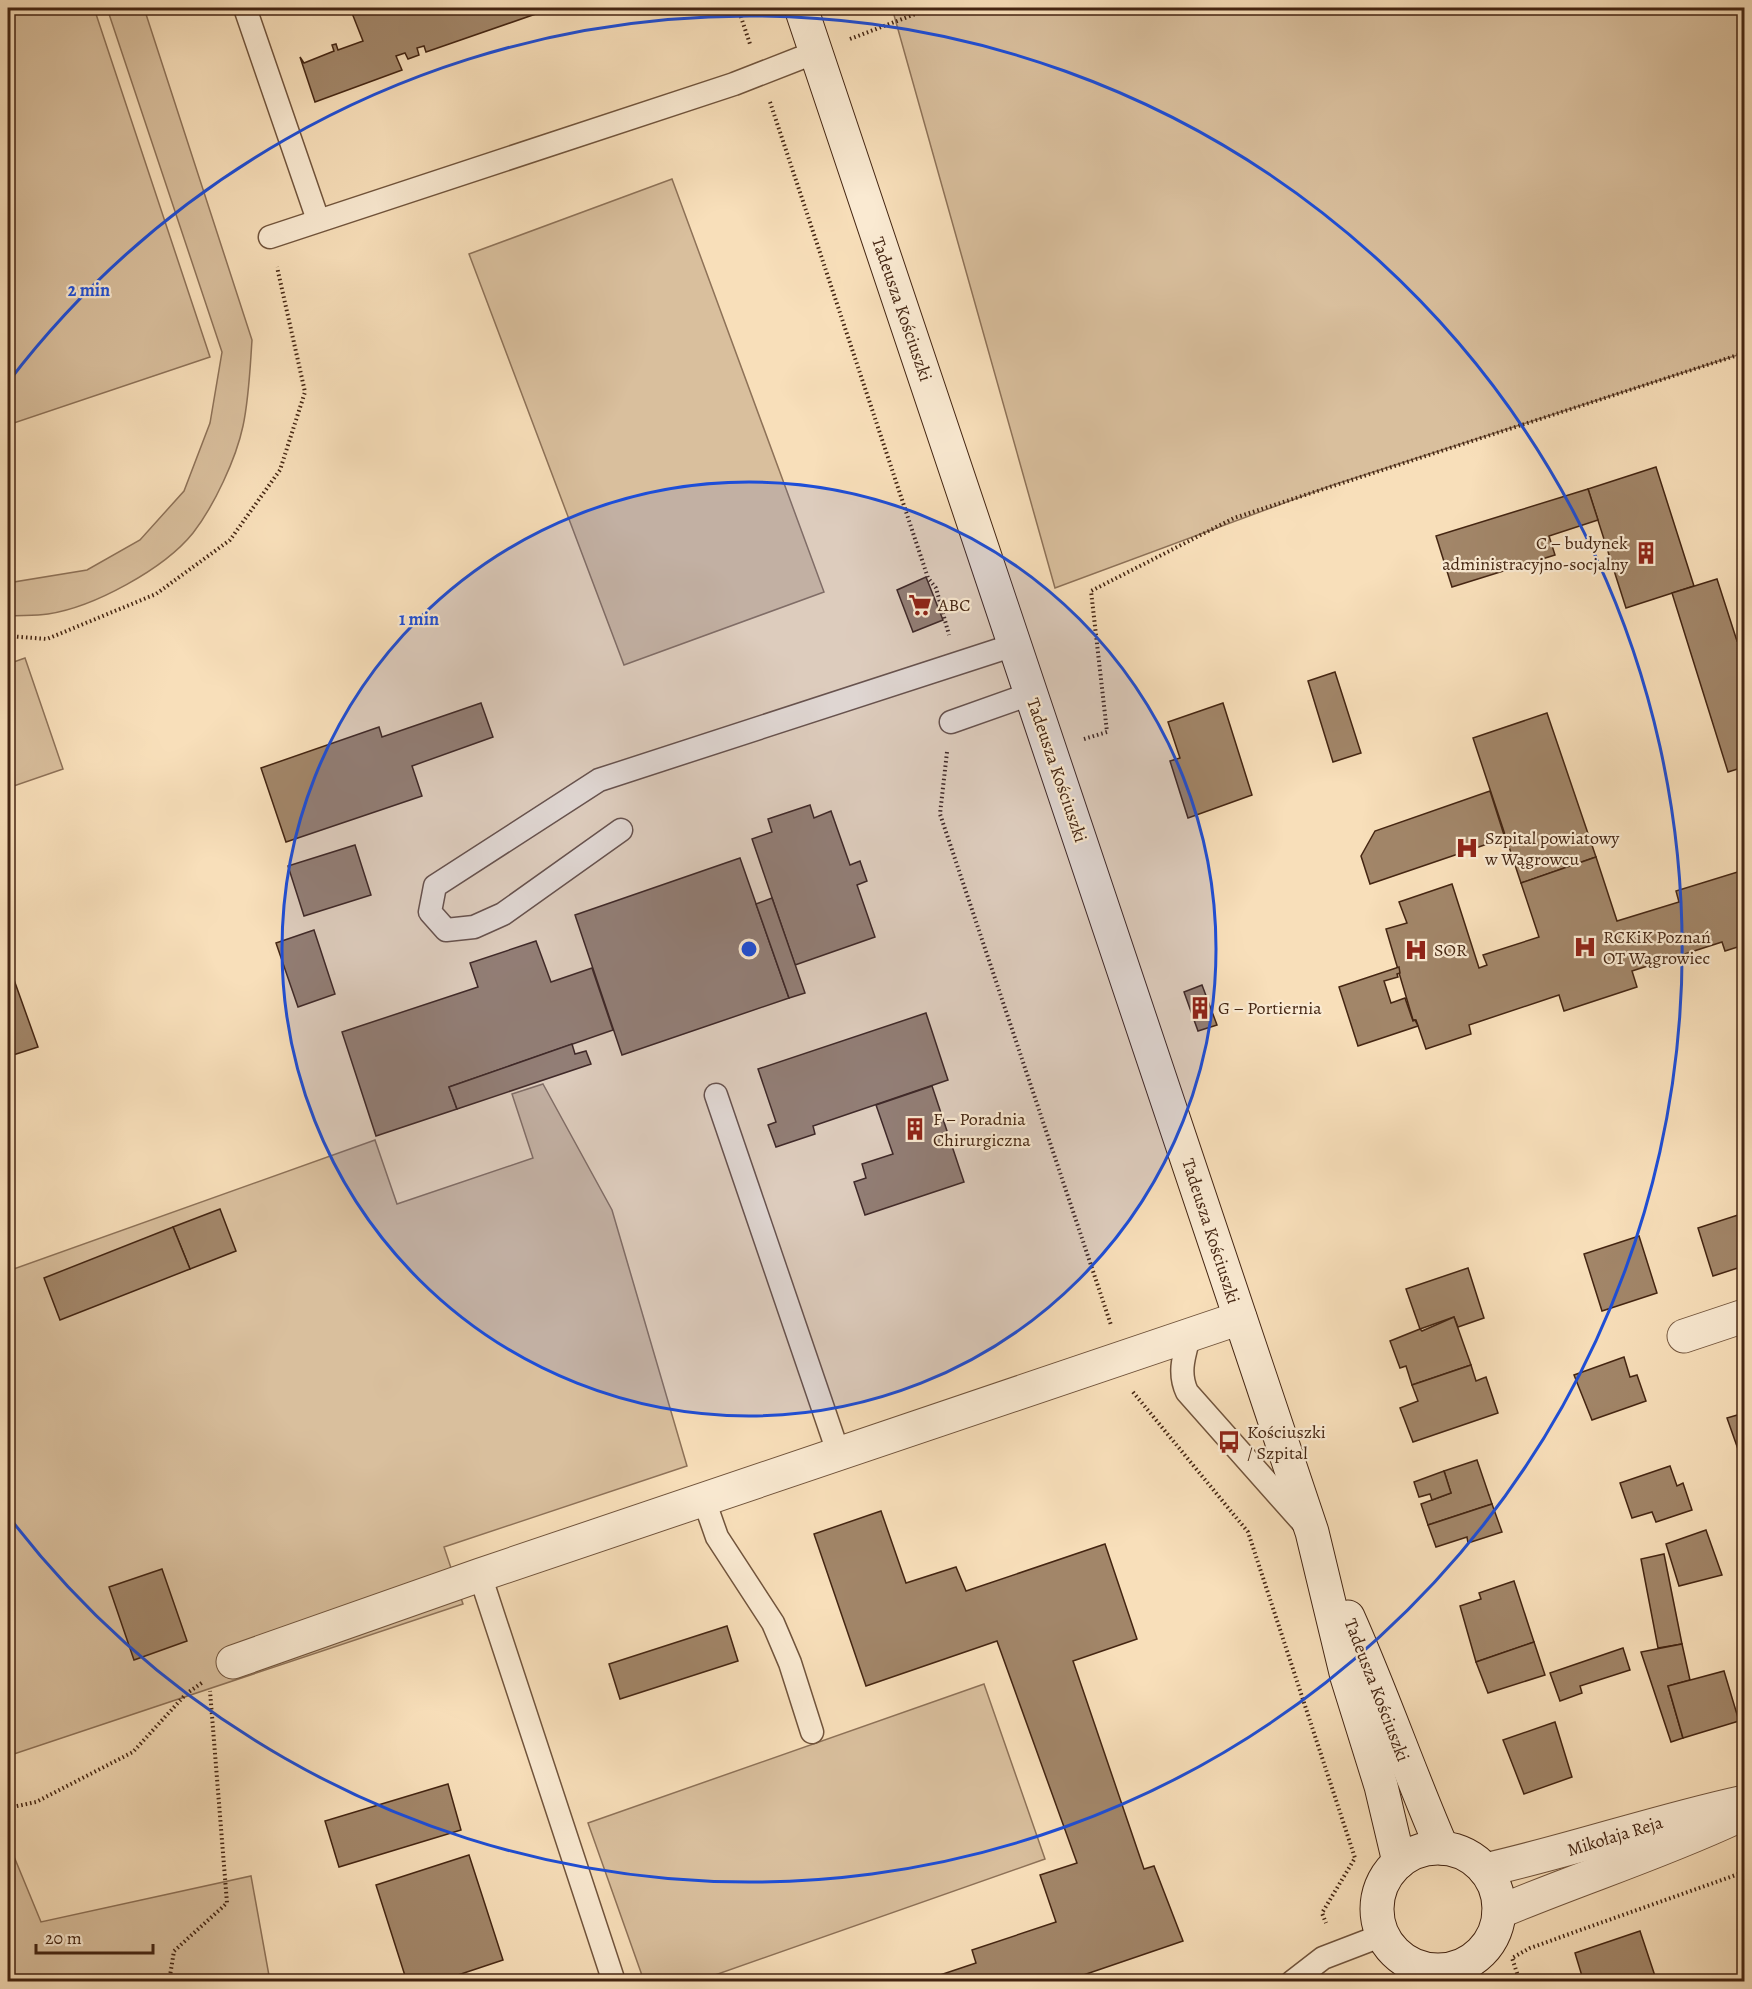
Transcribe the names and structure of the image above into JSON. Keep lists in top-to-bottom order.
{
  "streets": {
    "main road": ["Tadeusza Kościuszki", "Mikołaja Reja"]
  },
  "crossings": [
    ["Tadeusza Kościuszki", "Mikołaja Reja"]
  ],
  "places": {
    "building": ["C – budynek administracyjno-socjalny", "G – Portiernia", "F – Poradnia Chirurgiczna"],
    "supermarket": ["ABC"],
    "hospital": ["Szpital powiatowy w Wągrowcu", "RCKiK Poznań OT Wągrowiec", "SOR"],
    "bus stop": ["Kościuszki / Szpital"]
  },
  "scale_bar": "20 m",
  "rings": ["2 min", "1 min"]
}
